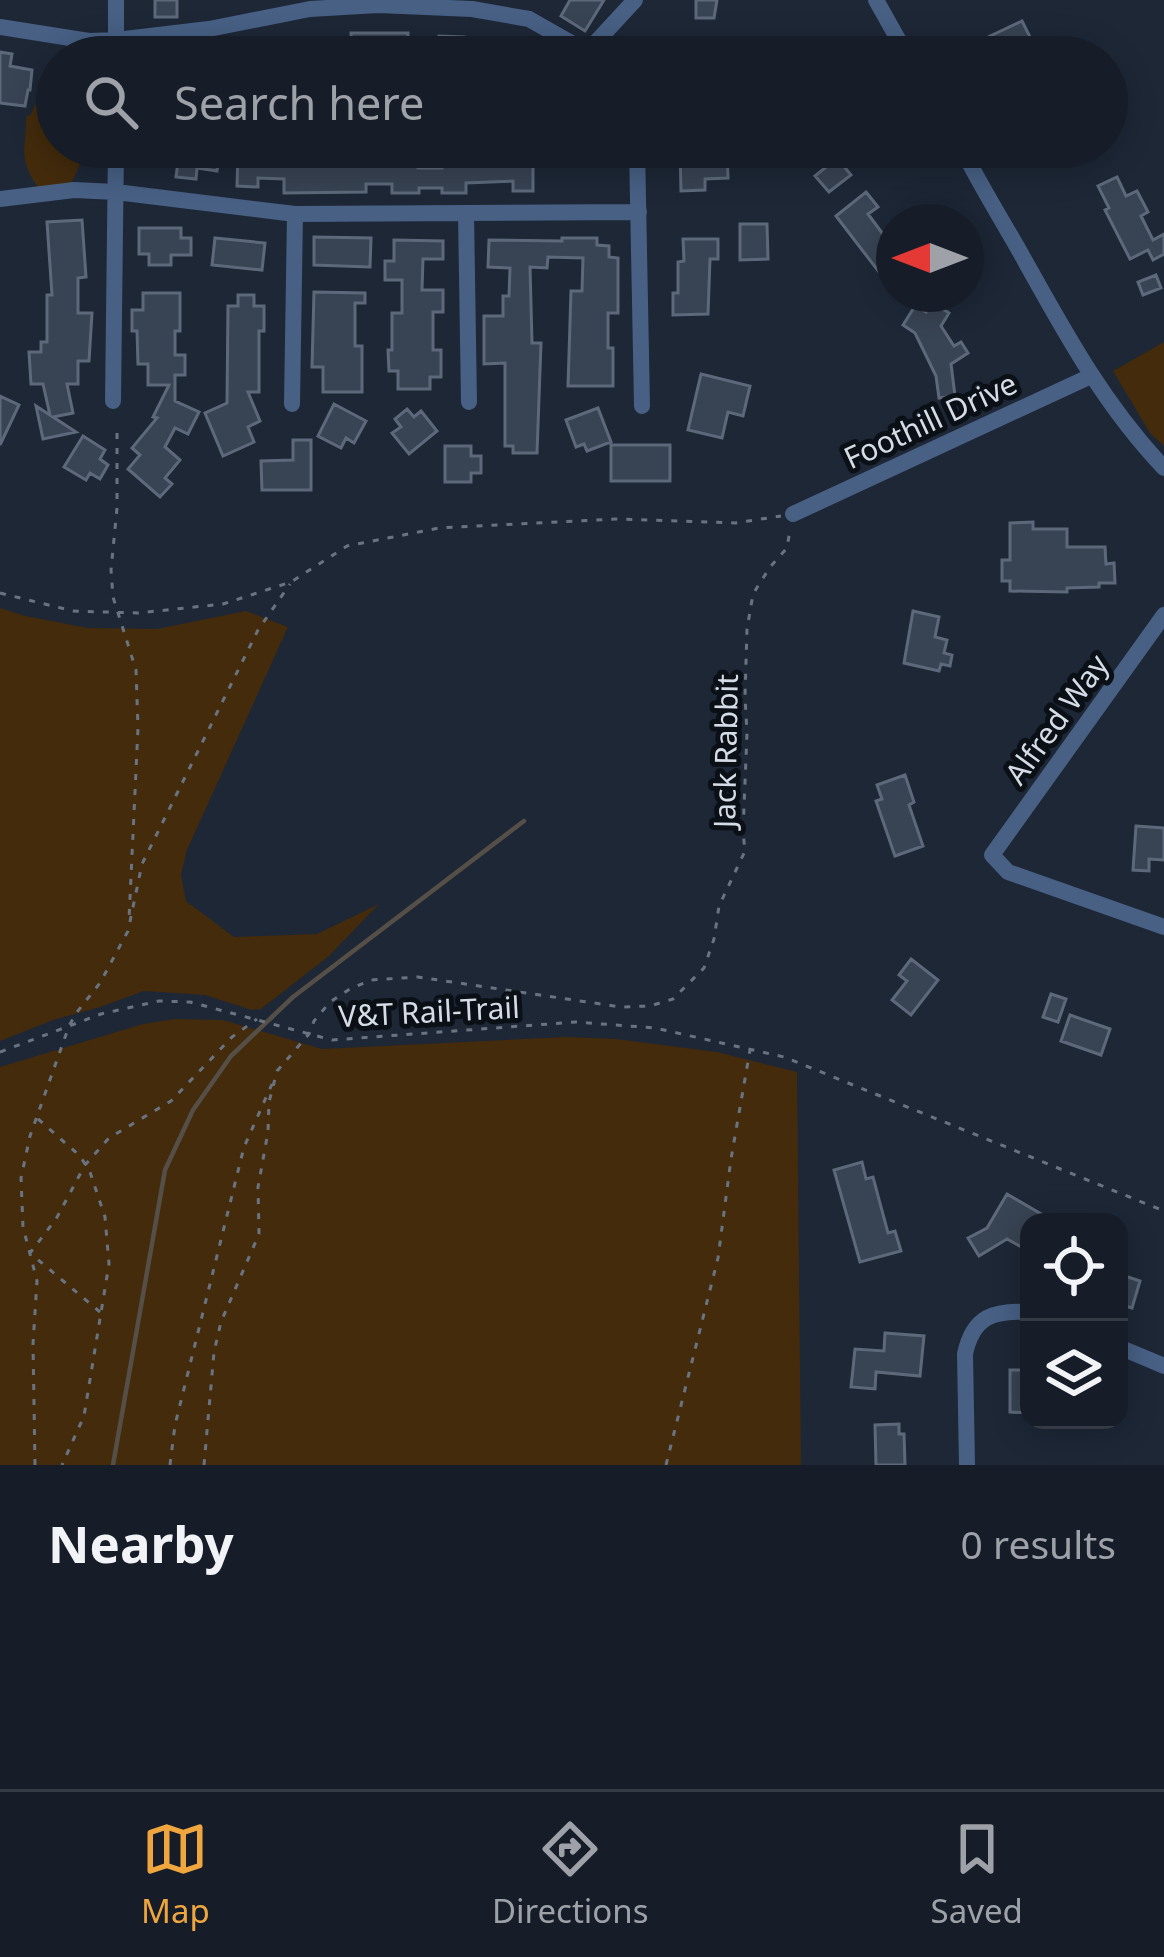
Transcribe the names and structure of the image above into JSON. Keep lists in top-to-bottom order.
{
  "streets": {
    "street": ["Foothill Drive", "Alfred Way"],
    "path": ["Jack Rabbit", "V&T Rail-Trail"]
  },
  "crossings": [
    ["Foothill Drive", "Jack Rabbit"],
    ["Jack Rabbit", "V&T Rail-Trail"]
  ],
  "north": "left",
  "page": {
    "search": "Search here",
    "heading": ["Nearby", "0 results"],
    "nav": ["Map", "Directions", "Saved"]
  }
}
